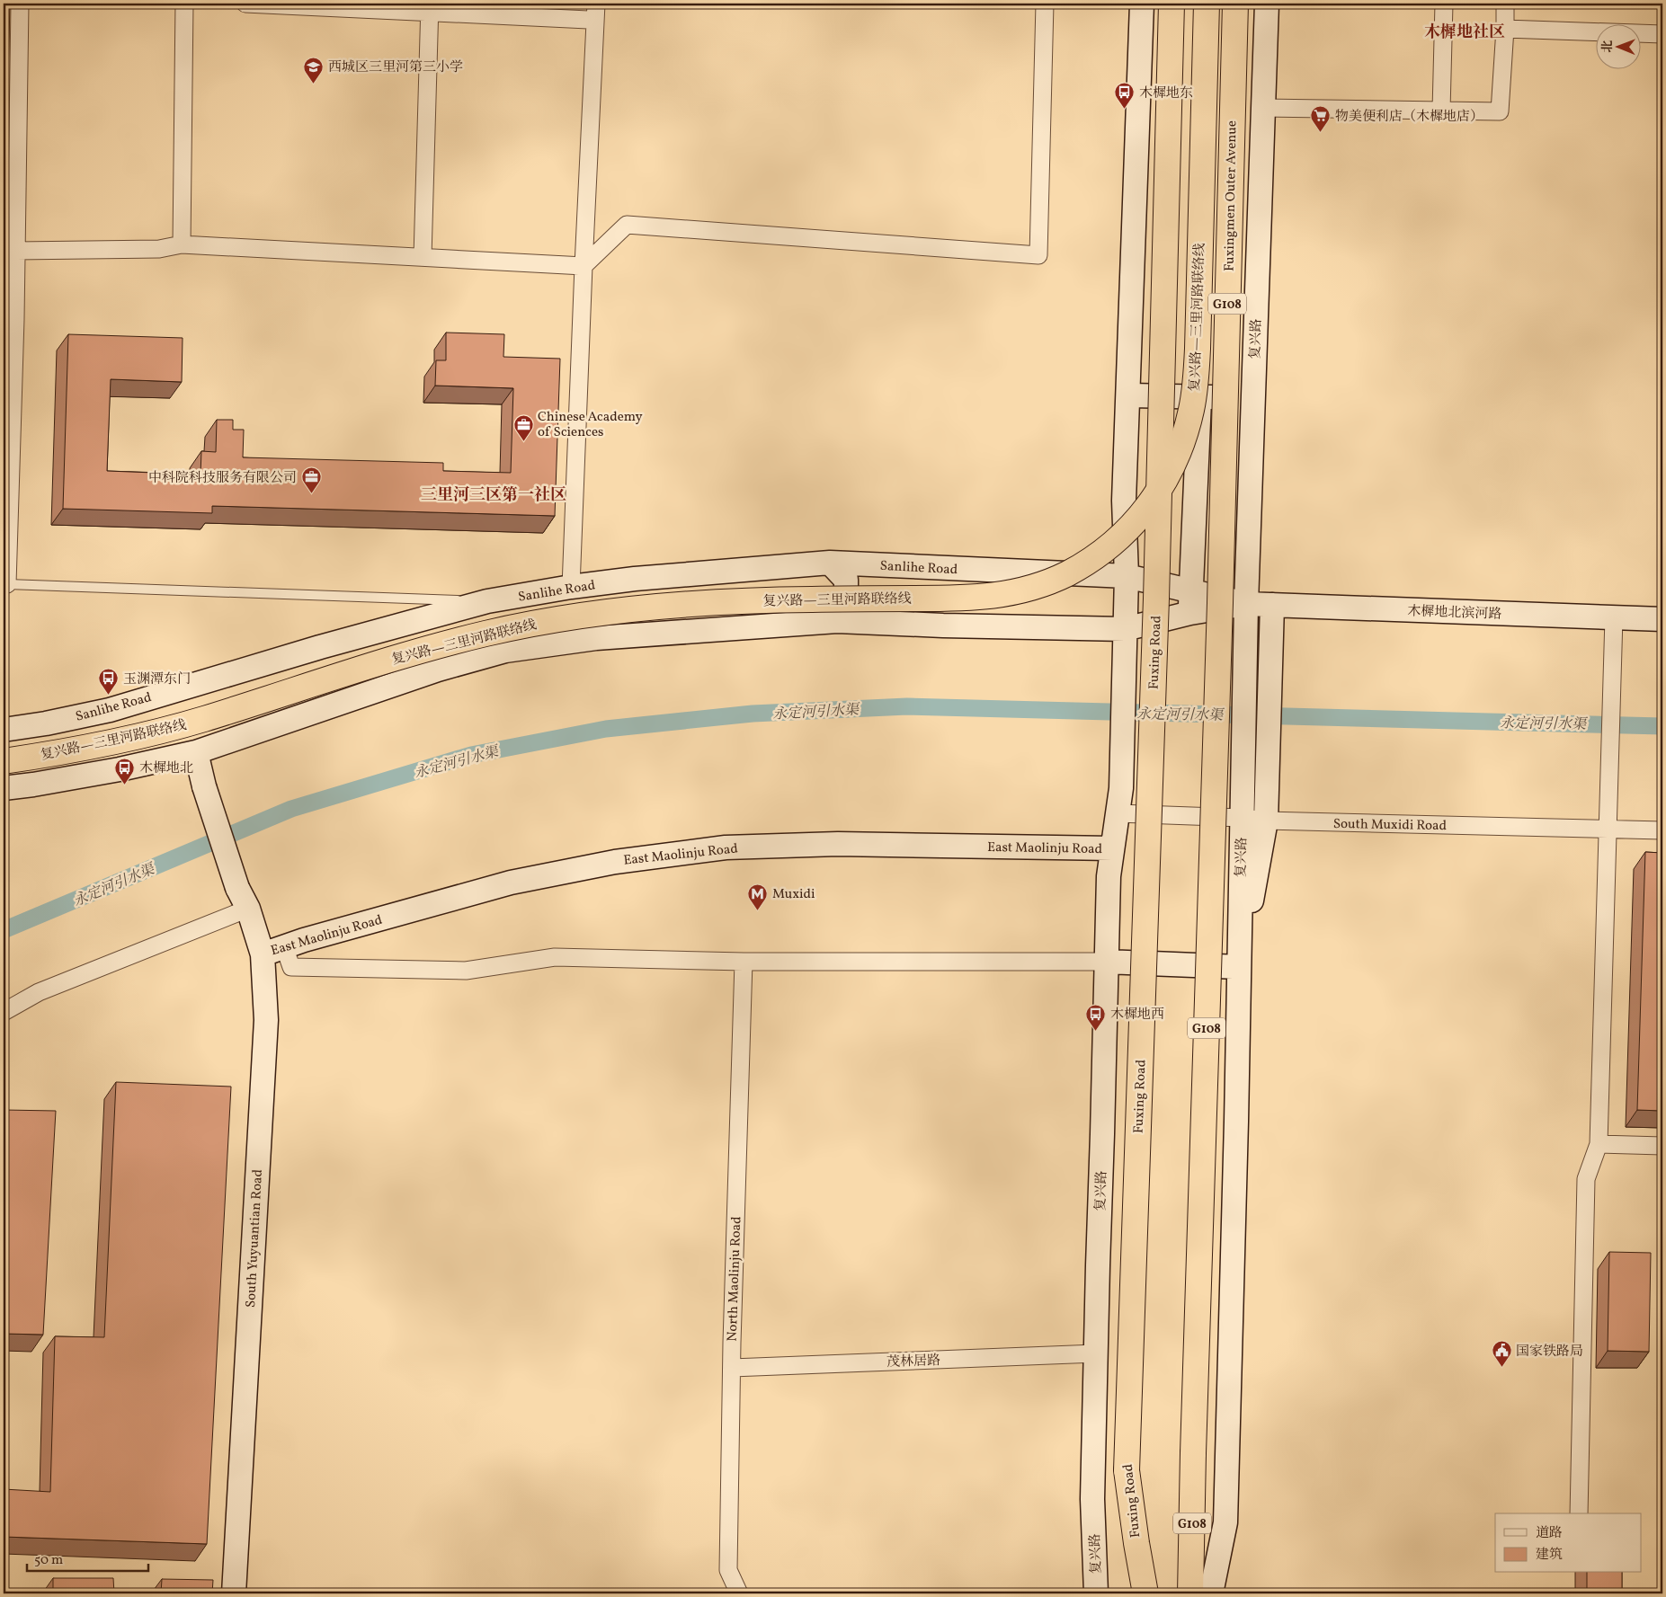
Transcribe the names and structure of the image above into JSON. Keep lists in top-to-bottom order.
{
  "streets": {
    "main road": [
      "Fuxingmen Outer Avenue",
      "G108",
      "复兴路—三里河路联络线",
      "Fuxing Road"
    ],
    "street": [
      "复兴路",
      "Sanlihe Road",
      "木樨地北滨河路",
      "South Muxidi Road",
      "East Maolinju Road",
      "South Yuyuantian Road",
      "North Maolinju Road",
      "茂林居路"
    ]
  },
  "crossings": [
    ["复兴路", "木樨地北滨河路"],
    ["复兴路", "South Muxidi Road"],
    ["复兴路", "East Maolinju Road"],
    ["复兴路", "茂林居路"],
    ["Sanlihe Road", "木樨地北滨河路"],
    ["East Maolinju Road", "South Yuyuantian Road"],
    ["North Maolinju Road", "茂林居路"]
  ],
  "districts": ["木樨地社区", "三里河三区第一社区"],
  "water": ["永定河引水渠"],
  "places": {
    "school or university": ["西城区三里河第三小学"],
    "bus stop": [
      "木樨地东",
      "玉渊潭东门",
      "木樨地北",
      "木樨地西"
    ],
    "supermarket": ["物美便利店（木樨地店）"],
    "office": ["Chinese Academy of Sciences", "中科院科技服务有限公司"],
    "metro station": ["Muxidi"],
    "public building": ["国家铁路局"]
  },
  "legend": ["道路", "建筑"],
  "scale_bar": "50 m",
  "north": "left"
}
